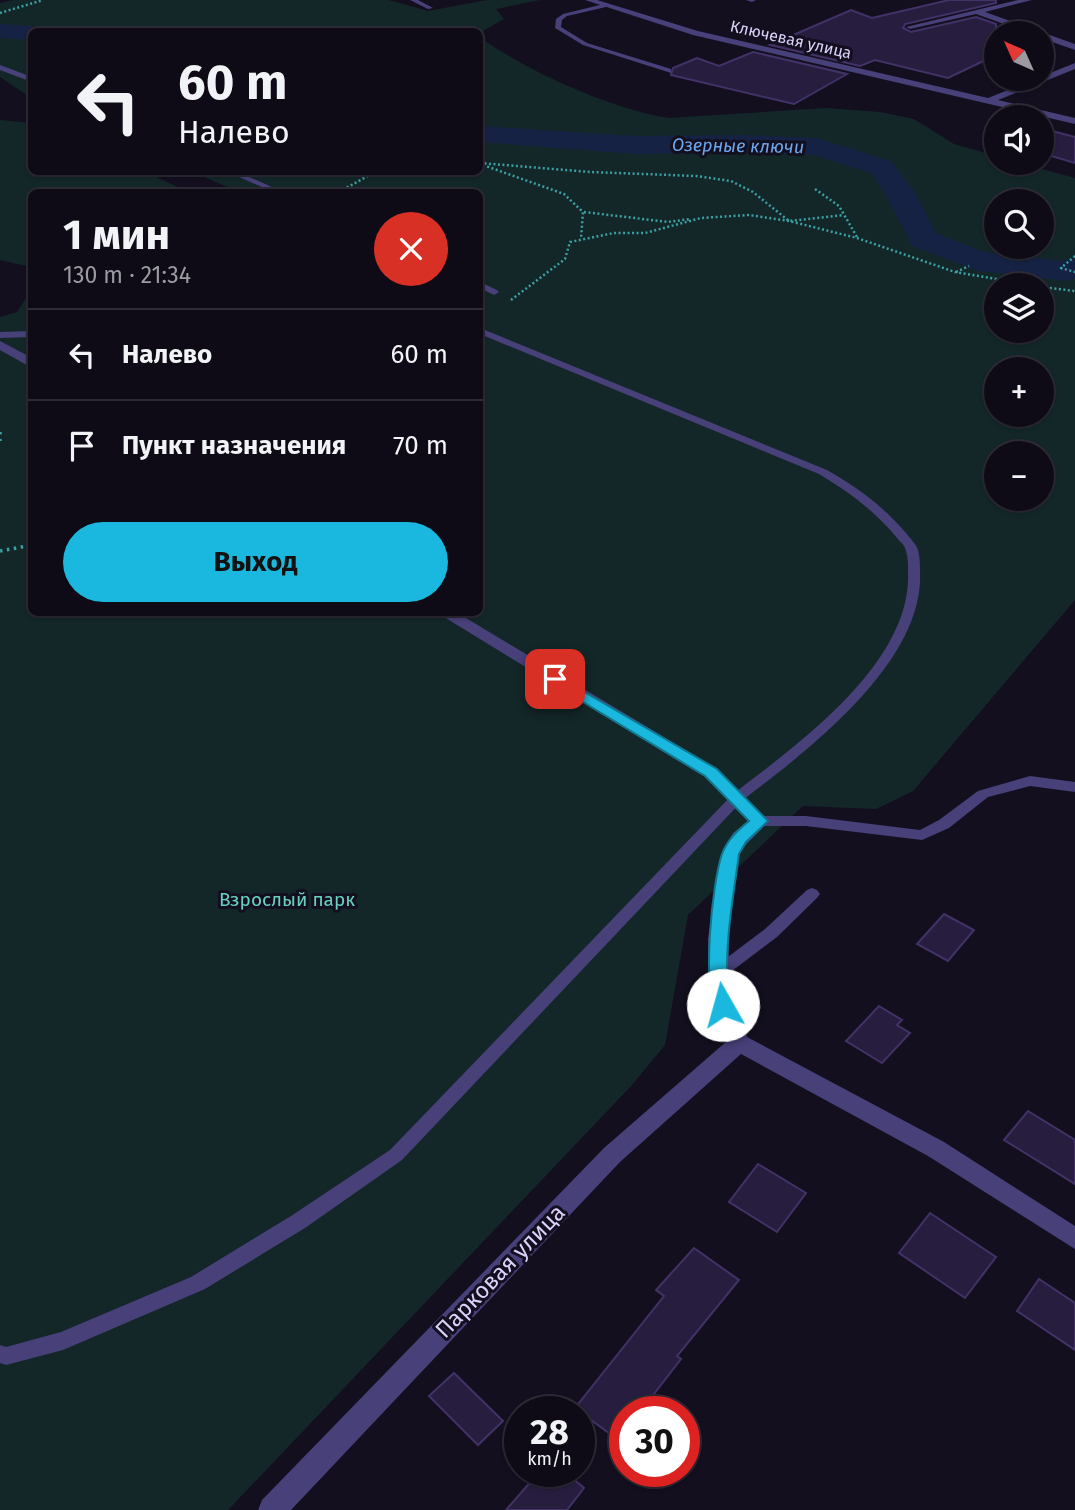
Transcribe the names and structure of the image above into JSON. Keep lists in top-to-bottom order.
{
  "streets": {
    "street": ["Ключевая улица", "Парковая улица"]
  },
  "water": ["Озерные ключи"],
  "parks": ["Взрослый парк"],
  "north": "top left",
  "page": {
    "map_buttons": ["+", "−"],
    "turn": ["60 m", "Налево"],
    "heading": ["1 мин", "130 m · 21:34"],
    "list": [
      {
        "name": "Налево",
        "value": "60 m"
      },
      {
        "name": "Пункт назначения",
        "value": "70 m"
      }
    ],
    "buttons": "Выход",
    "speed": "28 km/h",
    "limit": "30"
  }
}
